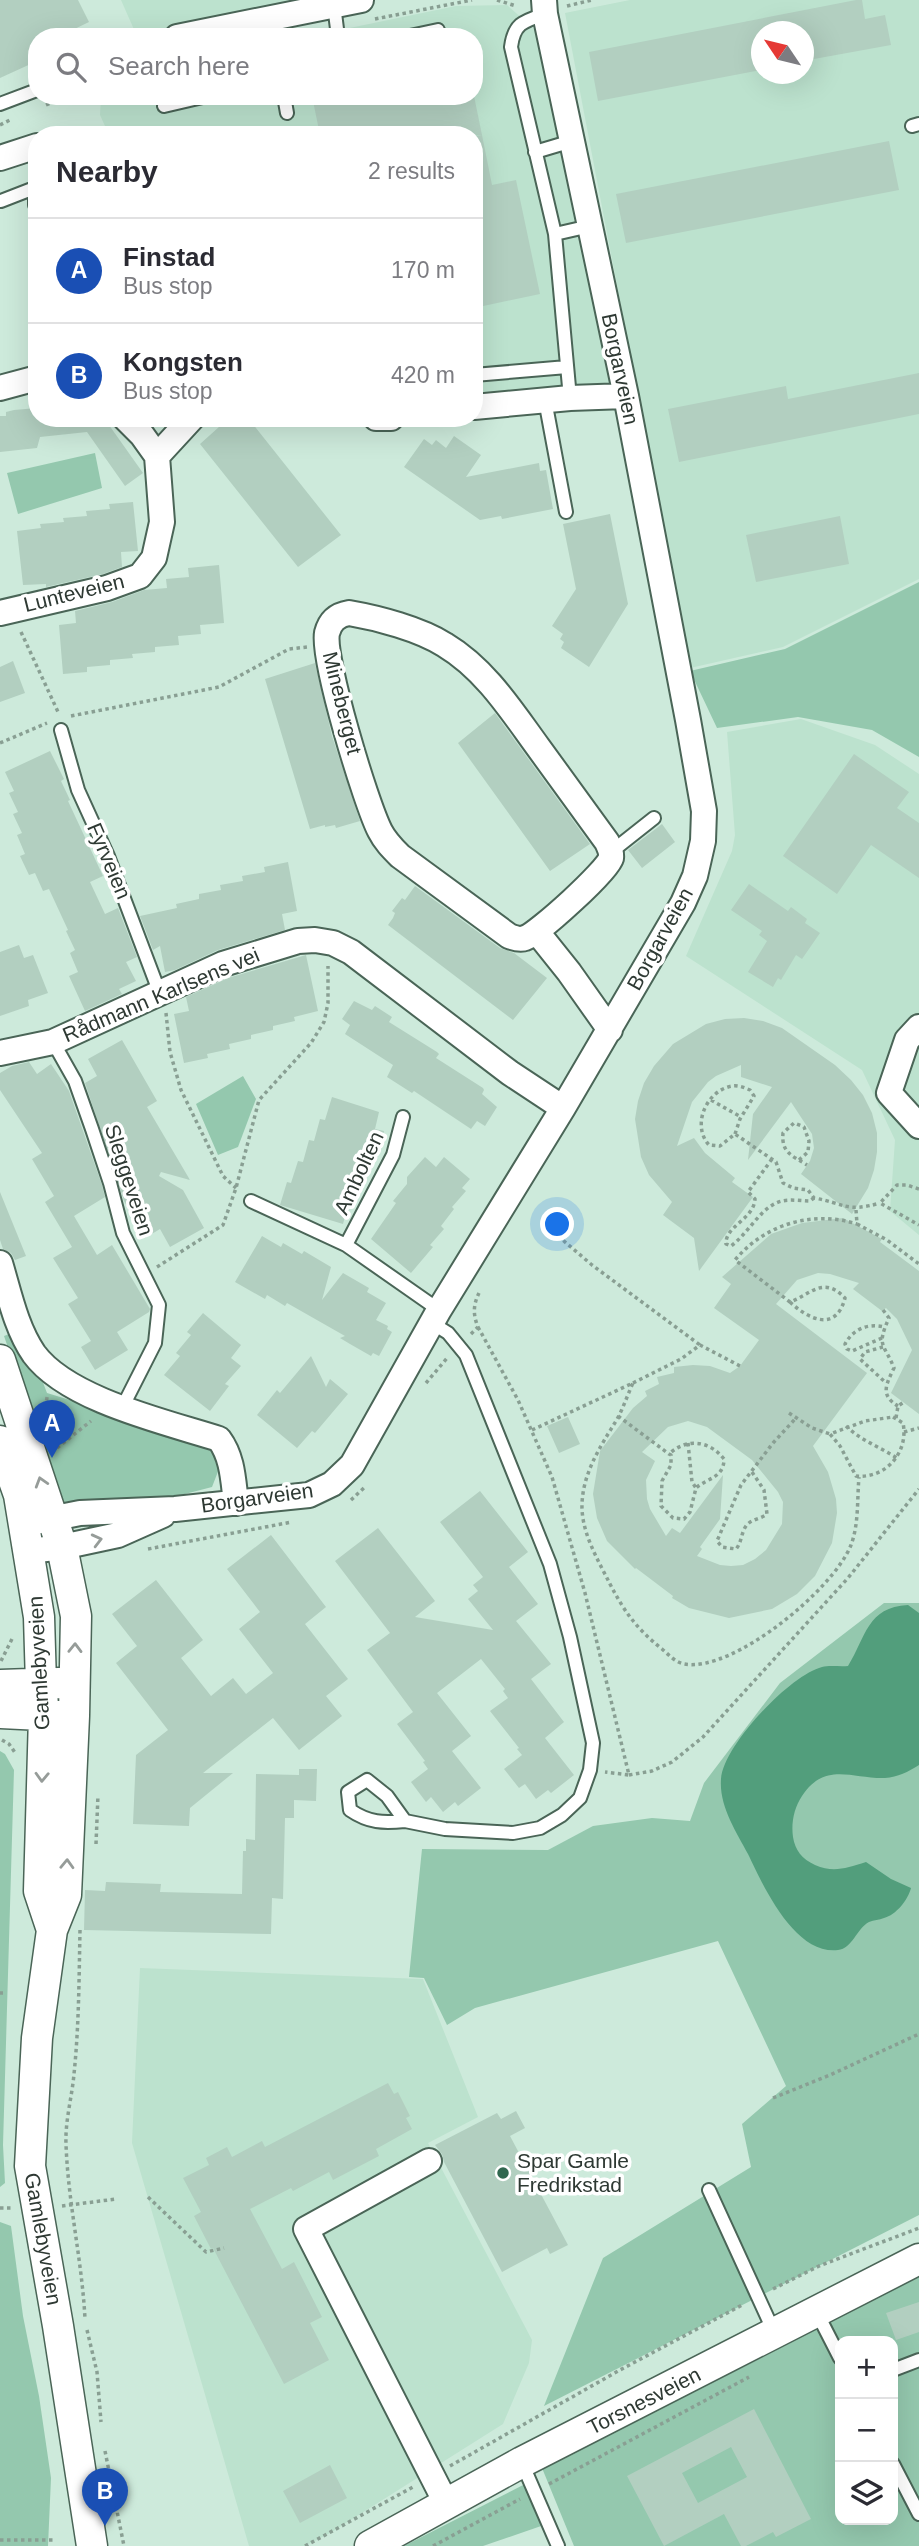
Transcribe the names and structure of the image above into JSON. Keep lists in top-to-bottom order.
{
  "streets": {
    "street": [
      "Borgarveien",
      "Lunteveien",
      "Mineberget",
      "Rådmann Karlsens vei",
      "Gamlebyveien",
      "Torsnesveien"
    ],
    "lane": ["Fyrveien", "Ambolten", "Sleggeveien"]
  },
  "crossings": [
    ["Borgarveien", "Rådmann Karlsens vei"],
    ["Borgarveien", "Ambolten"],
    ["Borgarveien", "Gamlebyveien"],
    ["Fyrveien", "Rådmann Karlsens vei"],
    ["Rådmann Karlsens vei", "Sleggeveien"]
  ],
  "places": ["Spar Gamle Fredrikstad"],
  "north": "top left",
  "page": {
    "search": "Search here",
    "heading": ["Nearby", "2 results"],
    "list": [
      {
        "mark": "A",
        "name": "Finstad",
        "note": "Bus stop",
        "value": "170 m"
      },
      {
        "mark": "B",
        "name": "Kongsten",
        "note": "Bus stop",
        "value": "420 m"
      }
    ],
    "pins": ["A", "B"],
    "map_buttons": ["+", "−"]
  }
}
